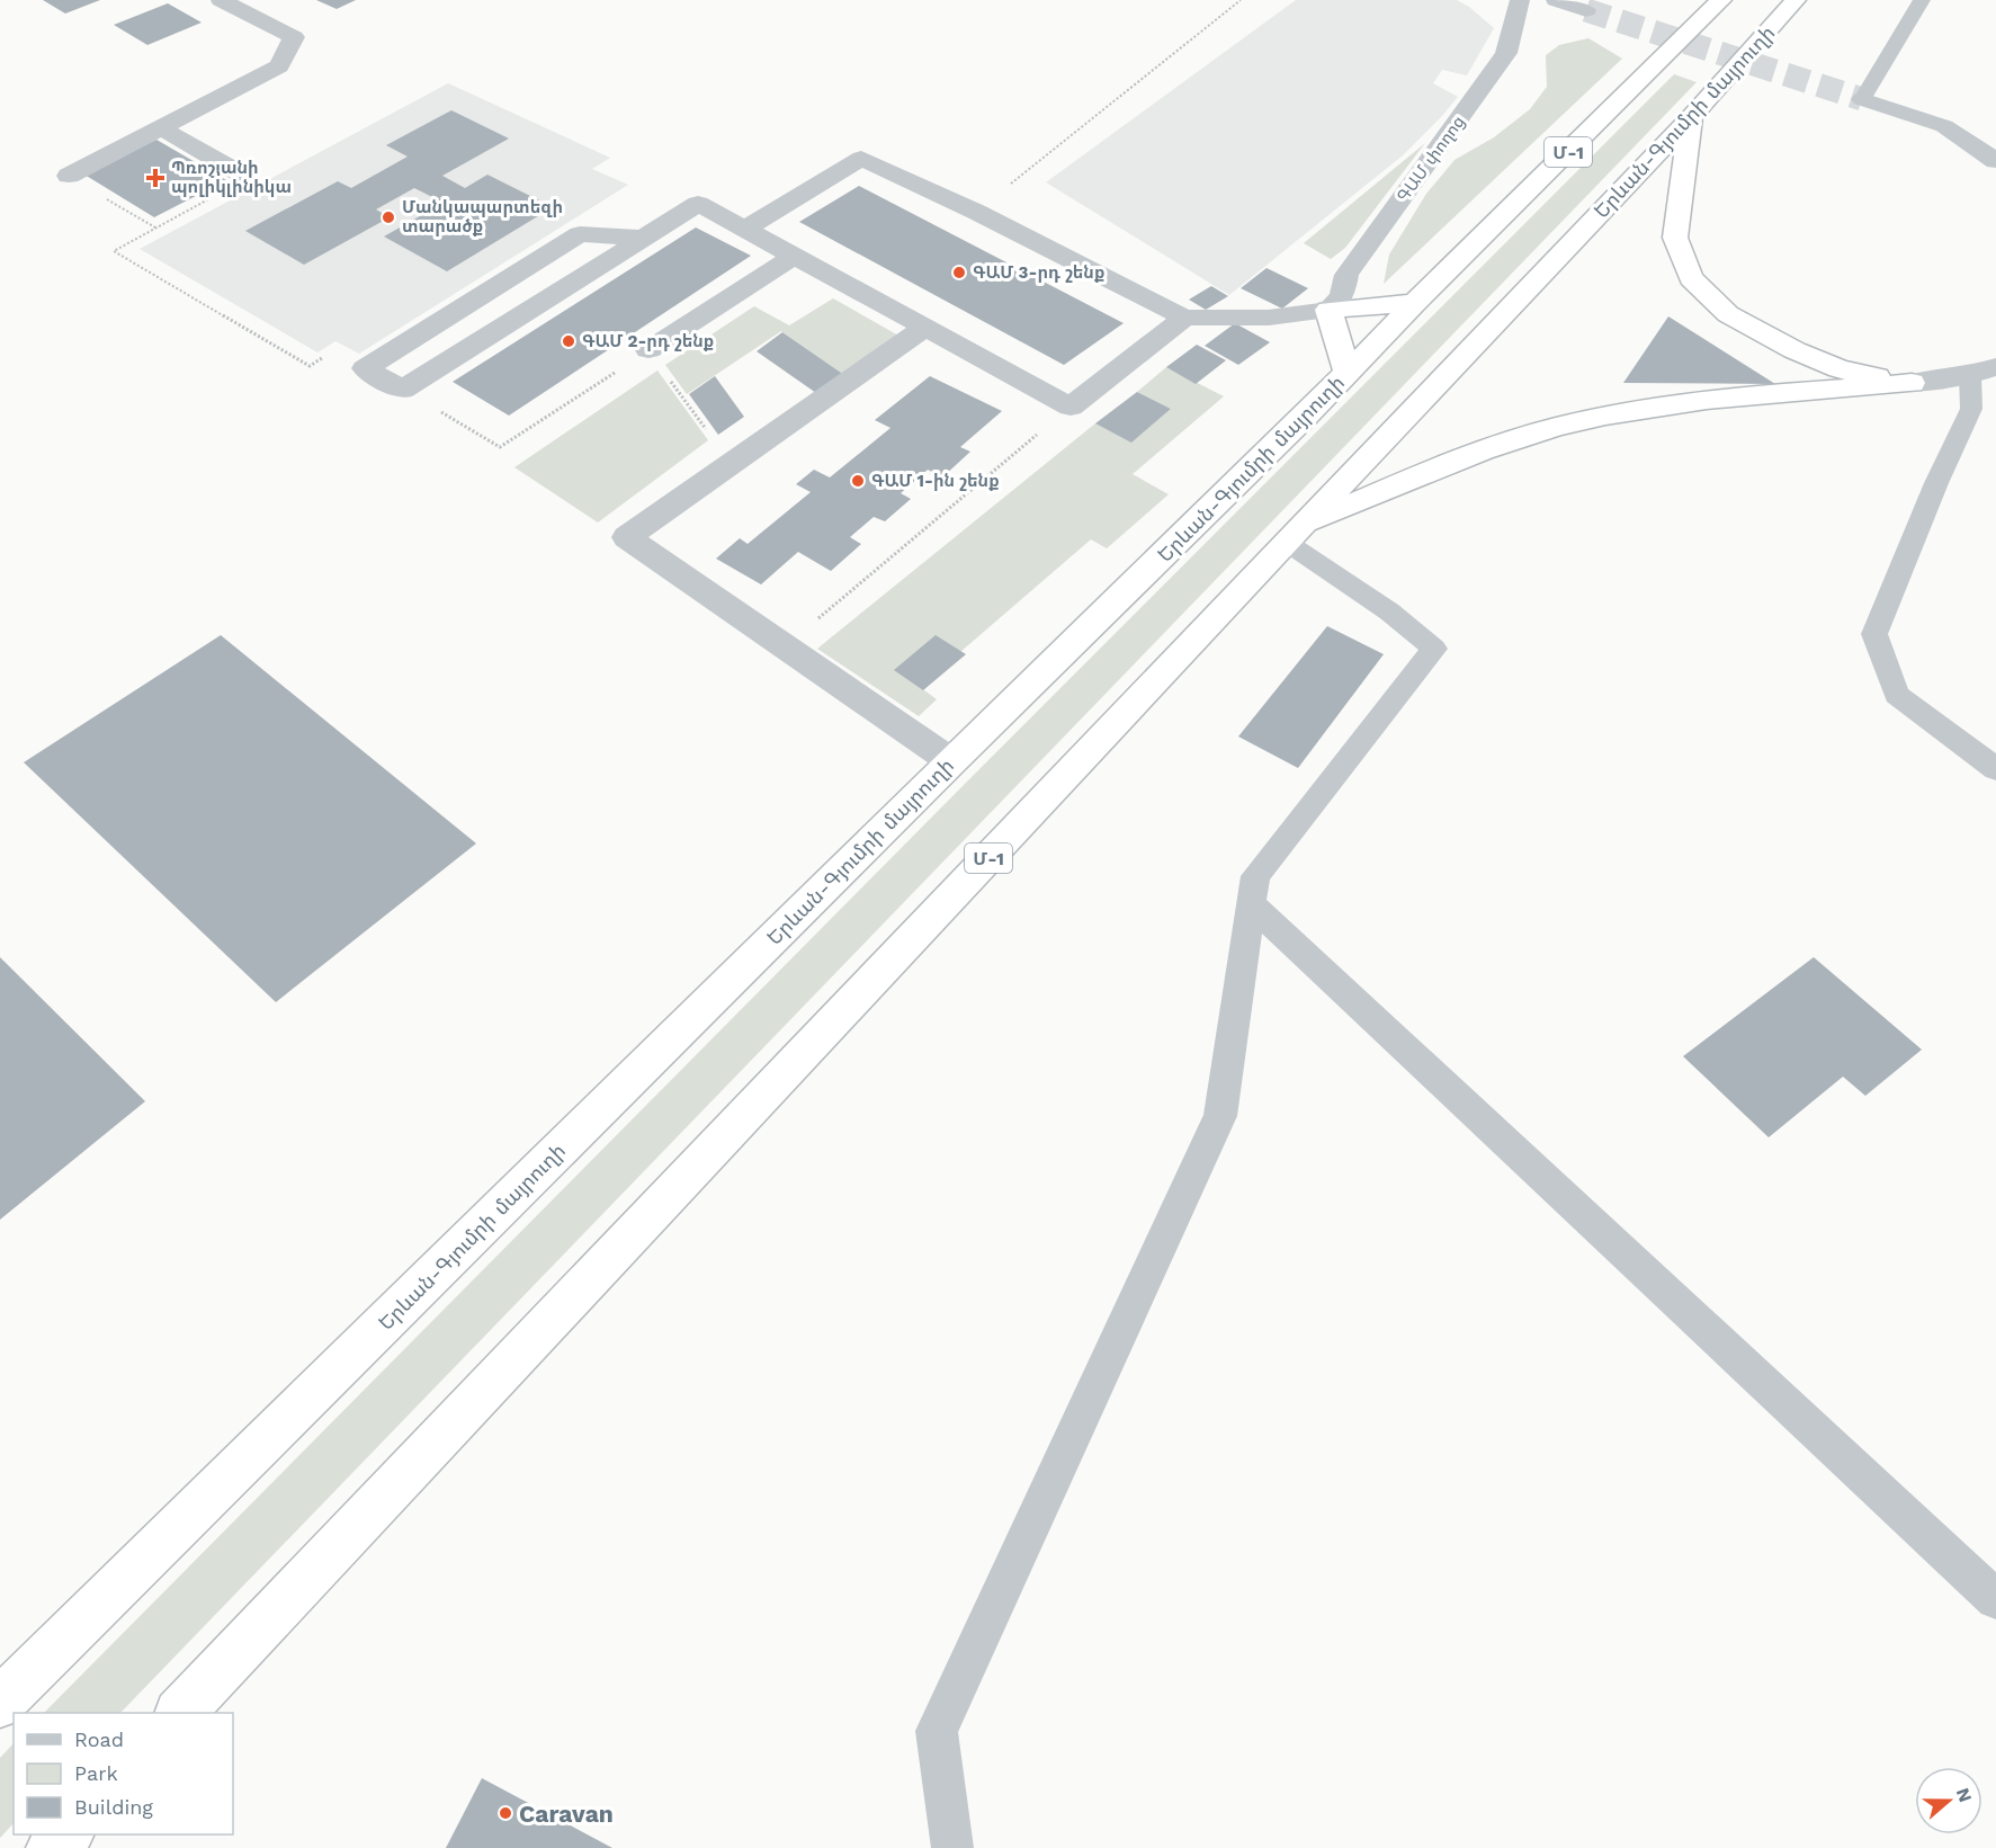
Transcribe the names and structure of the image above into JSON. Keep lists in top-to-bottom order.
{
  "streets": {
    "highway": ["Երևան-Գյումրի մայրուղի", "Մ-1"],
    "street": ["ԳԱՄ փողոց"]
  },
  "places": {
    "health": ["Պռոշյանի պոլիկլինիկա"],
    "other": [
      "Մանկապարտեզի տարածք",
      "ԳԱՄ 3-րդ շենք",
      "ԳԱՄ 2-րդ շենք",
      "ԳԱՄ 1-ին շենք",
      "Caravan"
    ]
  },
  "legend": ["Road", "Park", "Building"],
  "north": "right"
}
